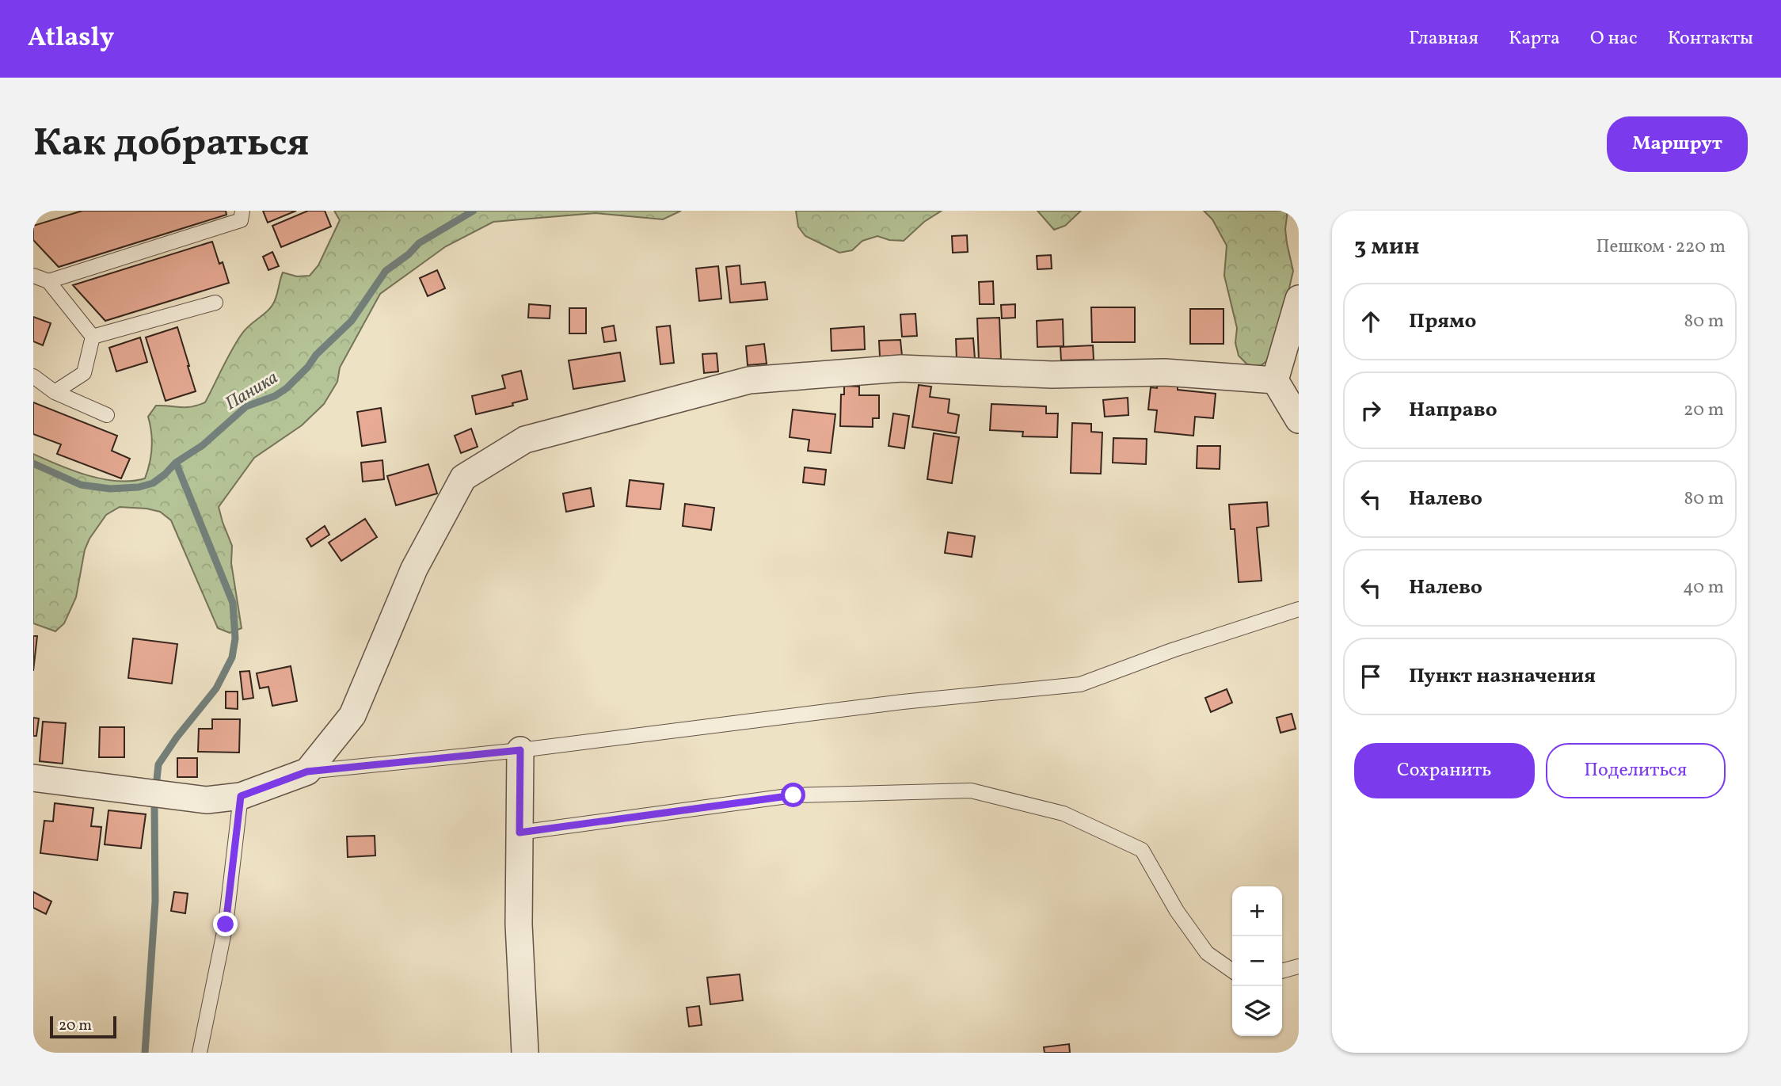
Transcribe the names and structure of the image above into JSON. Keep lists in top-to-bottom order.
{
  "water": ["Паника"],
  "scale_bar": "20 m",
  "page": {
    "header": "Atlasly",
    "nav": [
      "Главная",
      "Карта",
      "О нас",
      "Контакты"
    ],
    "buttons": [
      "Маршрут",
      ["Сохранить", "Поделиться"]
    ],
    "title": "Как добраться",
    "heading": ["3 мин", "Пешком · 220 m"],
    "list": [
      ["Прямо", "80 m"],
      ["Направо", "20 m"],
      ["Налево", "80 m"],
      ["Налево", "40 m"],
      "Пункт назначения"
    ],
    "map_buttons": ["+", "−"],
    "scale": "20 m"
  }
}
